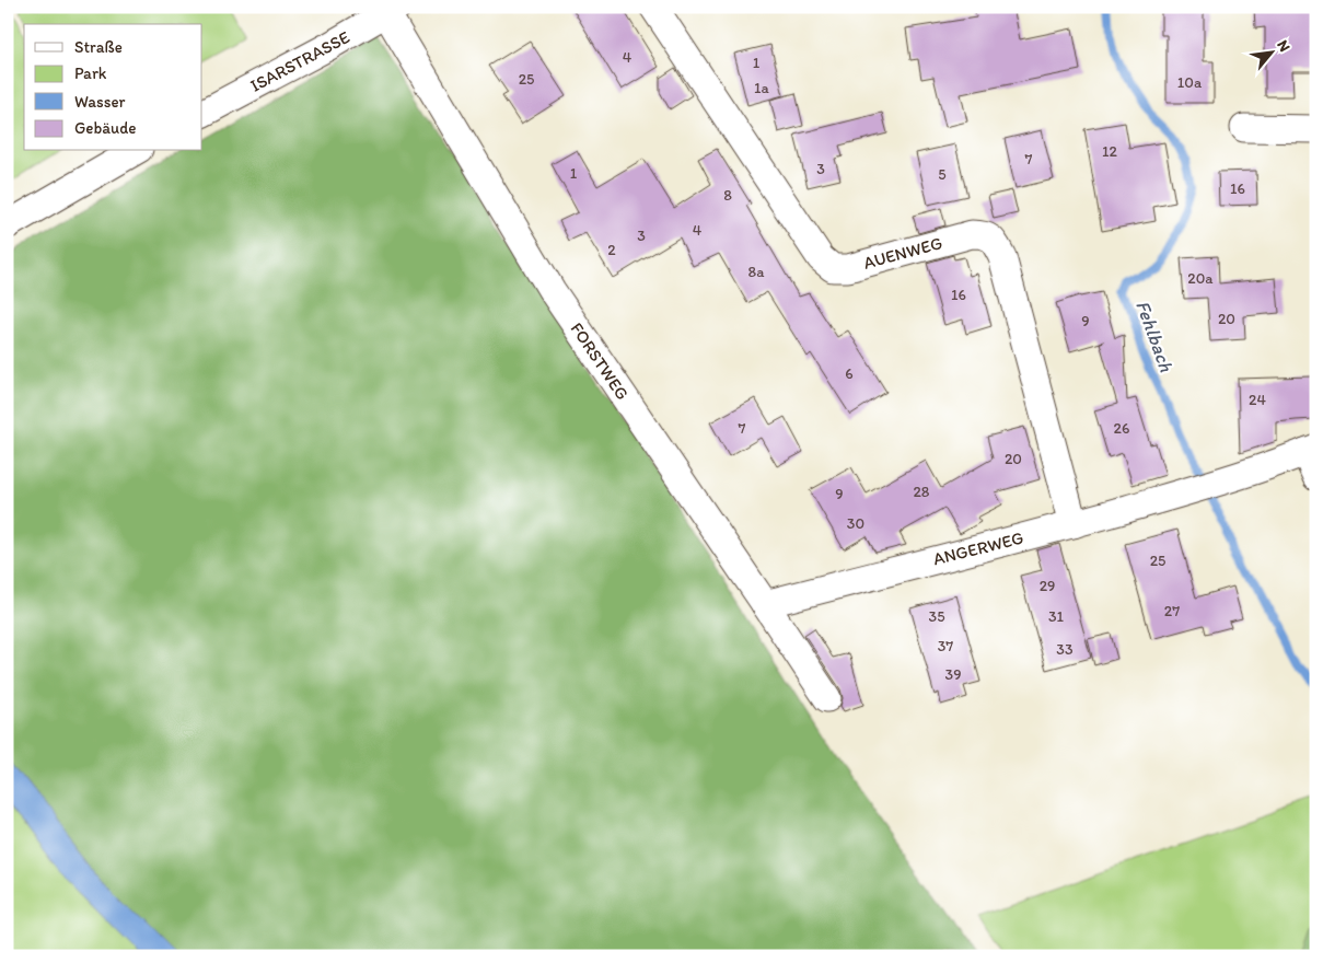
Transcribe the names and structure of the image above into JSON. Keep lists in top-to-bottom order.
{
  "streets": {
    "street": [
      "ISARSTRASSE",
      "AUENWEG",
      "FORSTWEG",
      "ANGERWEG"
    ]
  },
  "crossings": [
    ["ISARSTRASSE", "FORSTWEG"],
    ["AUENWEG", "ANGERWEG"],
    ["FORSTWEG", "ANGERWEG"]
  ],
  "water": ["Fehlbach"],
  "house_numbers": [
    "4",
    "1",
    "25",
    "10a",
    "1a",
    "12",
    "7",
    "3",
    "1",
    "5",
    "16",
    "8",
    "4",
    "3",
    "2",
    "8a",
    "20a",
    "16",
    "20",
    "9",
    "6",
    "24",
    "7",
    "26",
    "20",
    "28",
    "9",
    "30",
    "25",
    "29",
    "27",
    "35",
    "31",
    "37",
    "33",
    "39"
  ],
  "legend": [
    "Straße",
    "Park",
    "Wasser",
    "Gebäude"
  ],
  "north": "top right"
}
